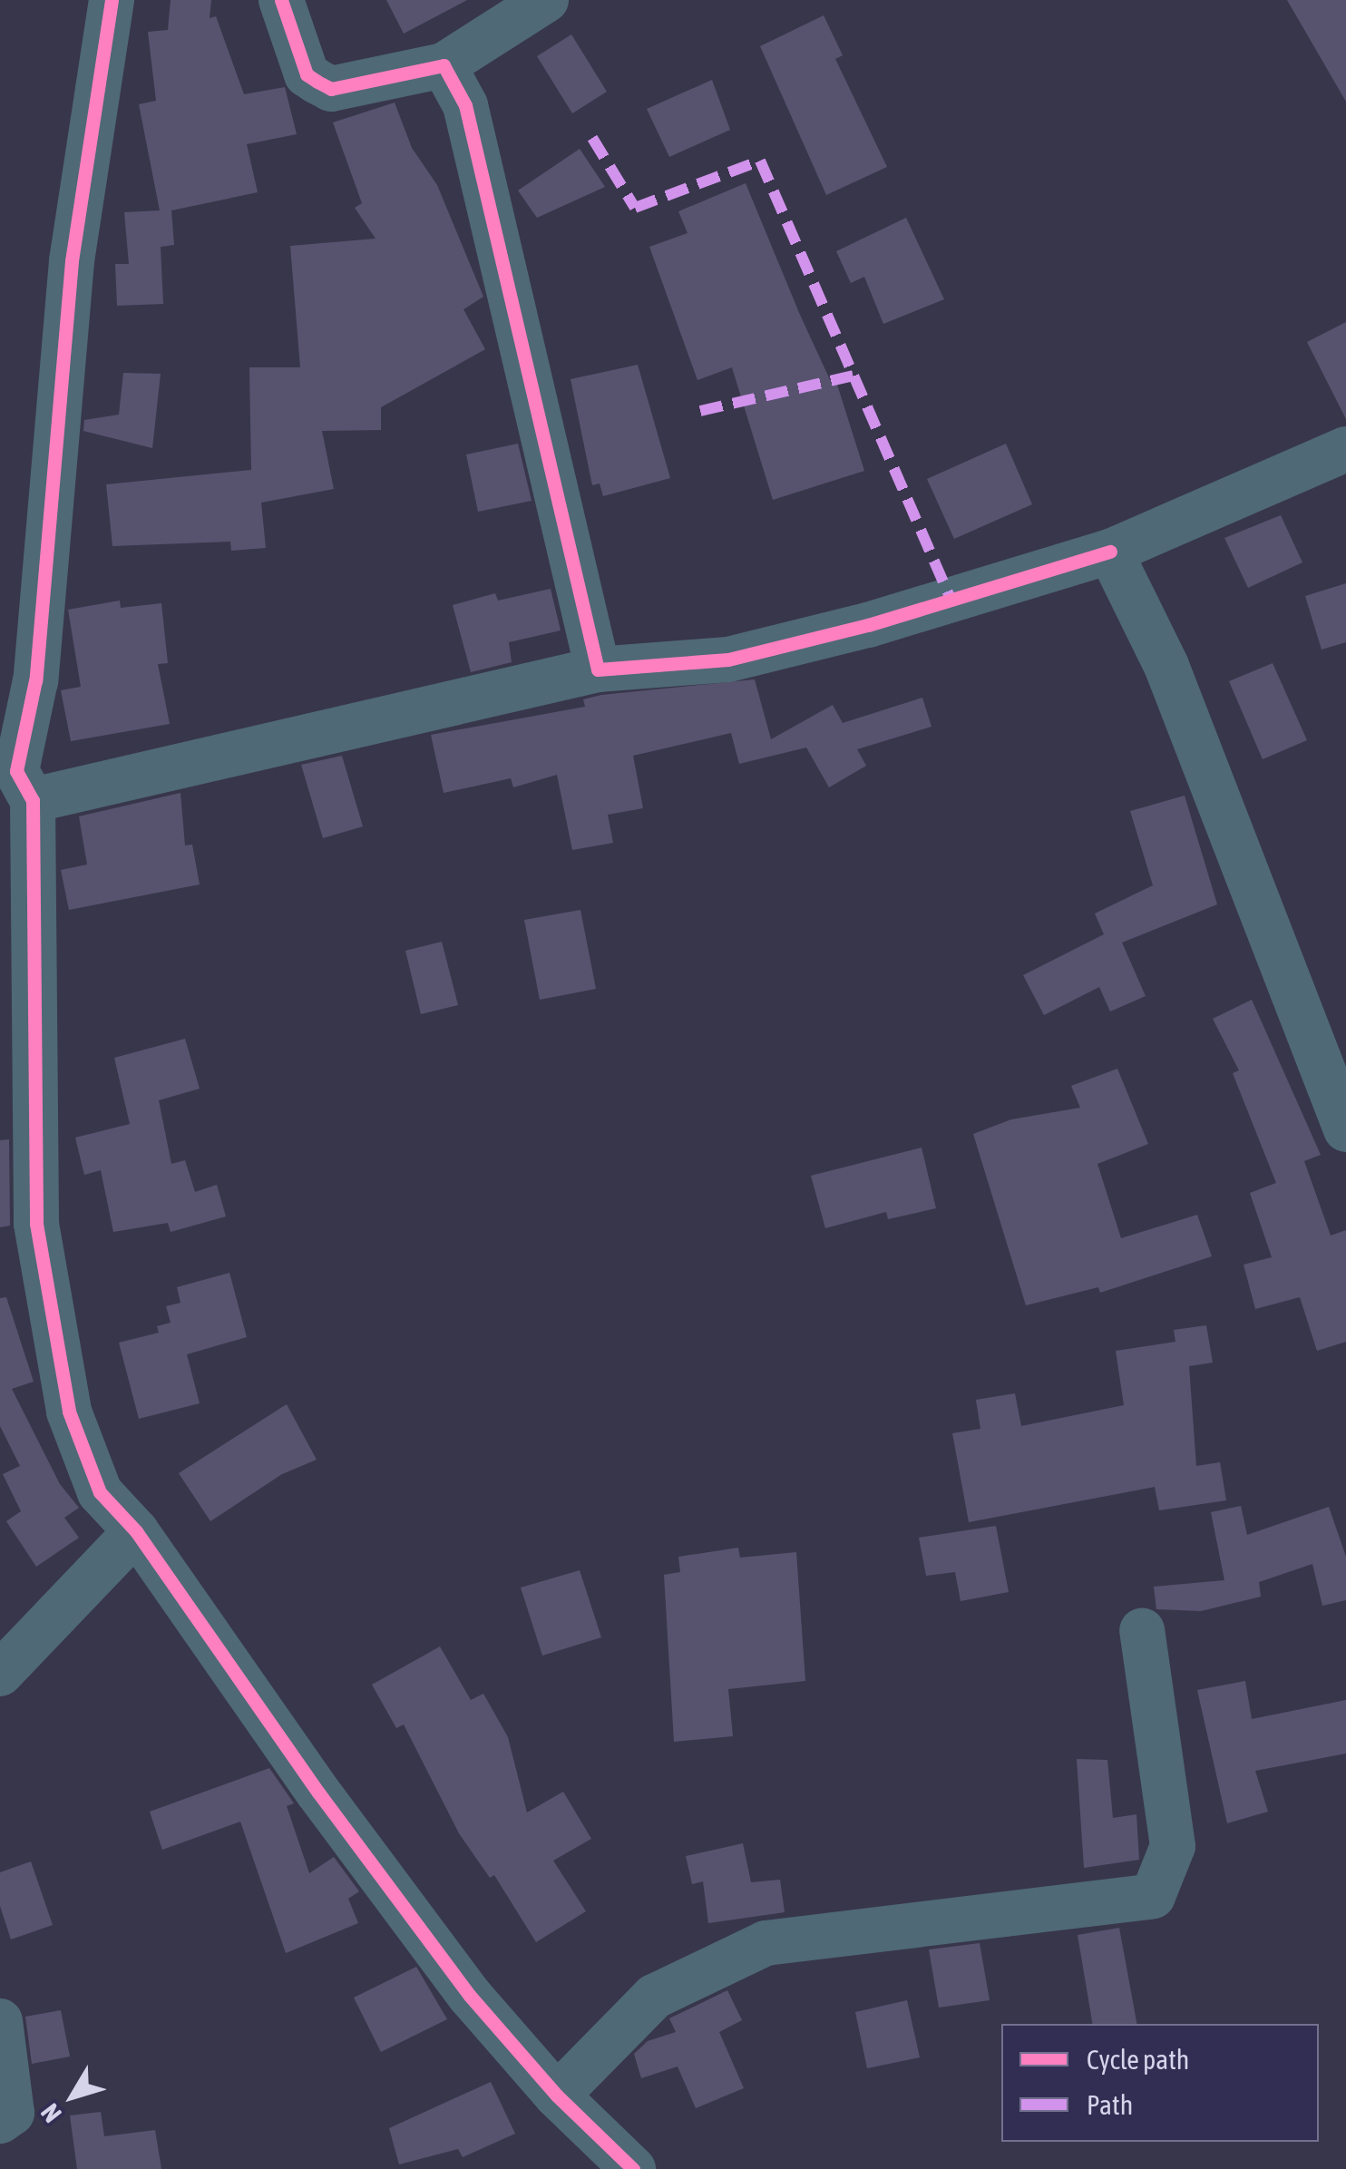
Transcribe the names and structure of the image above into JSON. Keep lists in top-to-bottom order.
{
  "legend": ["Cycle path", "Path"],
  "north": "bottom left"
}
